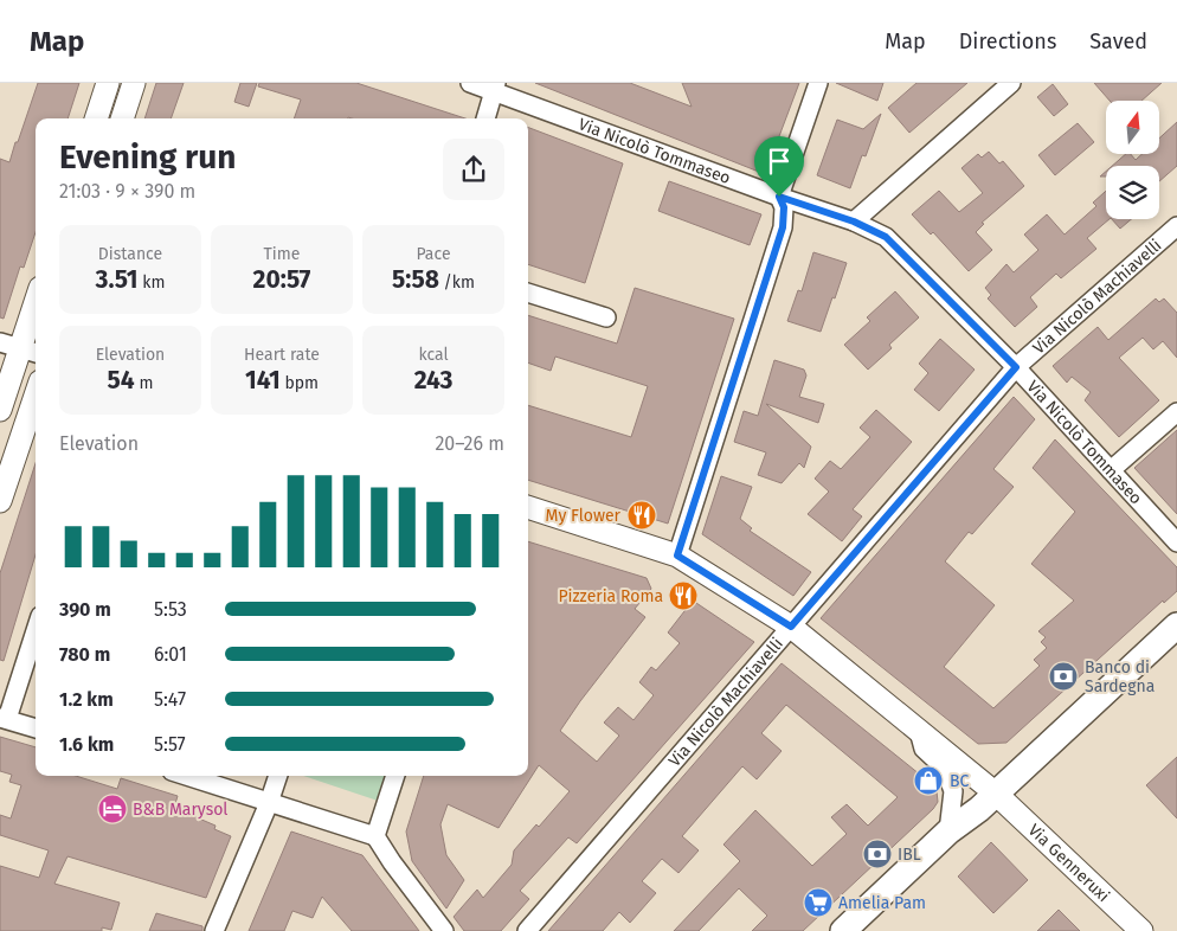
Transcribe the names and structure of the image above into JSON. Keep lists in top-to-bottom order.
{
  "streets": {
    "street": ["Via Nicolò Tommaseo", "Via Nicolò Machiavelli", "Via Genneruxi"]
  },
  "crossings": [
    ["Via Nicolò Tommaseo", "Via Nicolò Machiavelli"],
    ["Via Nicolò Machiavelli", "Via Genneruxi"]
  ],
  "places": {
    "restaurant": ["My Flower", "Pizzeria Roma"],
    "bank": ["Banco di Sardegna", "IBL"],
    "shop": ["BC"],
    "hotel": ["B&B Marysol"],
    "supermarket": ["Amelia Pam"]
  },
  "north": "top",
  "page": {
    "header": "Map",
    "nav": ["Map", "Directions", "Saved"],
    "heading": ["Evening run", "21:03 · 9 × 390 m"],
    "stats": [
      ["Distance", "3.51 km"],
      ["Time", "20:57"],
      ["Pace", "5:58 /km"],
      ["Elevation", "54 m"],
      ["Heart rate", "141 bpm"],
      ["kcal", "243"]
    ],
    "chart": ["Elevation", "20–26 m"],
    "list": [
      {
        "name": "390 m",
        "note": "5:53"
      },
      {
        "name": "780 m",
        "note": "6:01"
      },
      {
        "name": "1.2 km",
        "note": "5:47"
      },
      {
        "name": "1.6 km",
        "note": "5:57"
      }
    ]
  }
}
